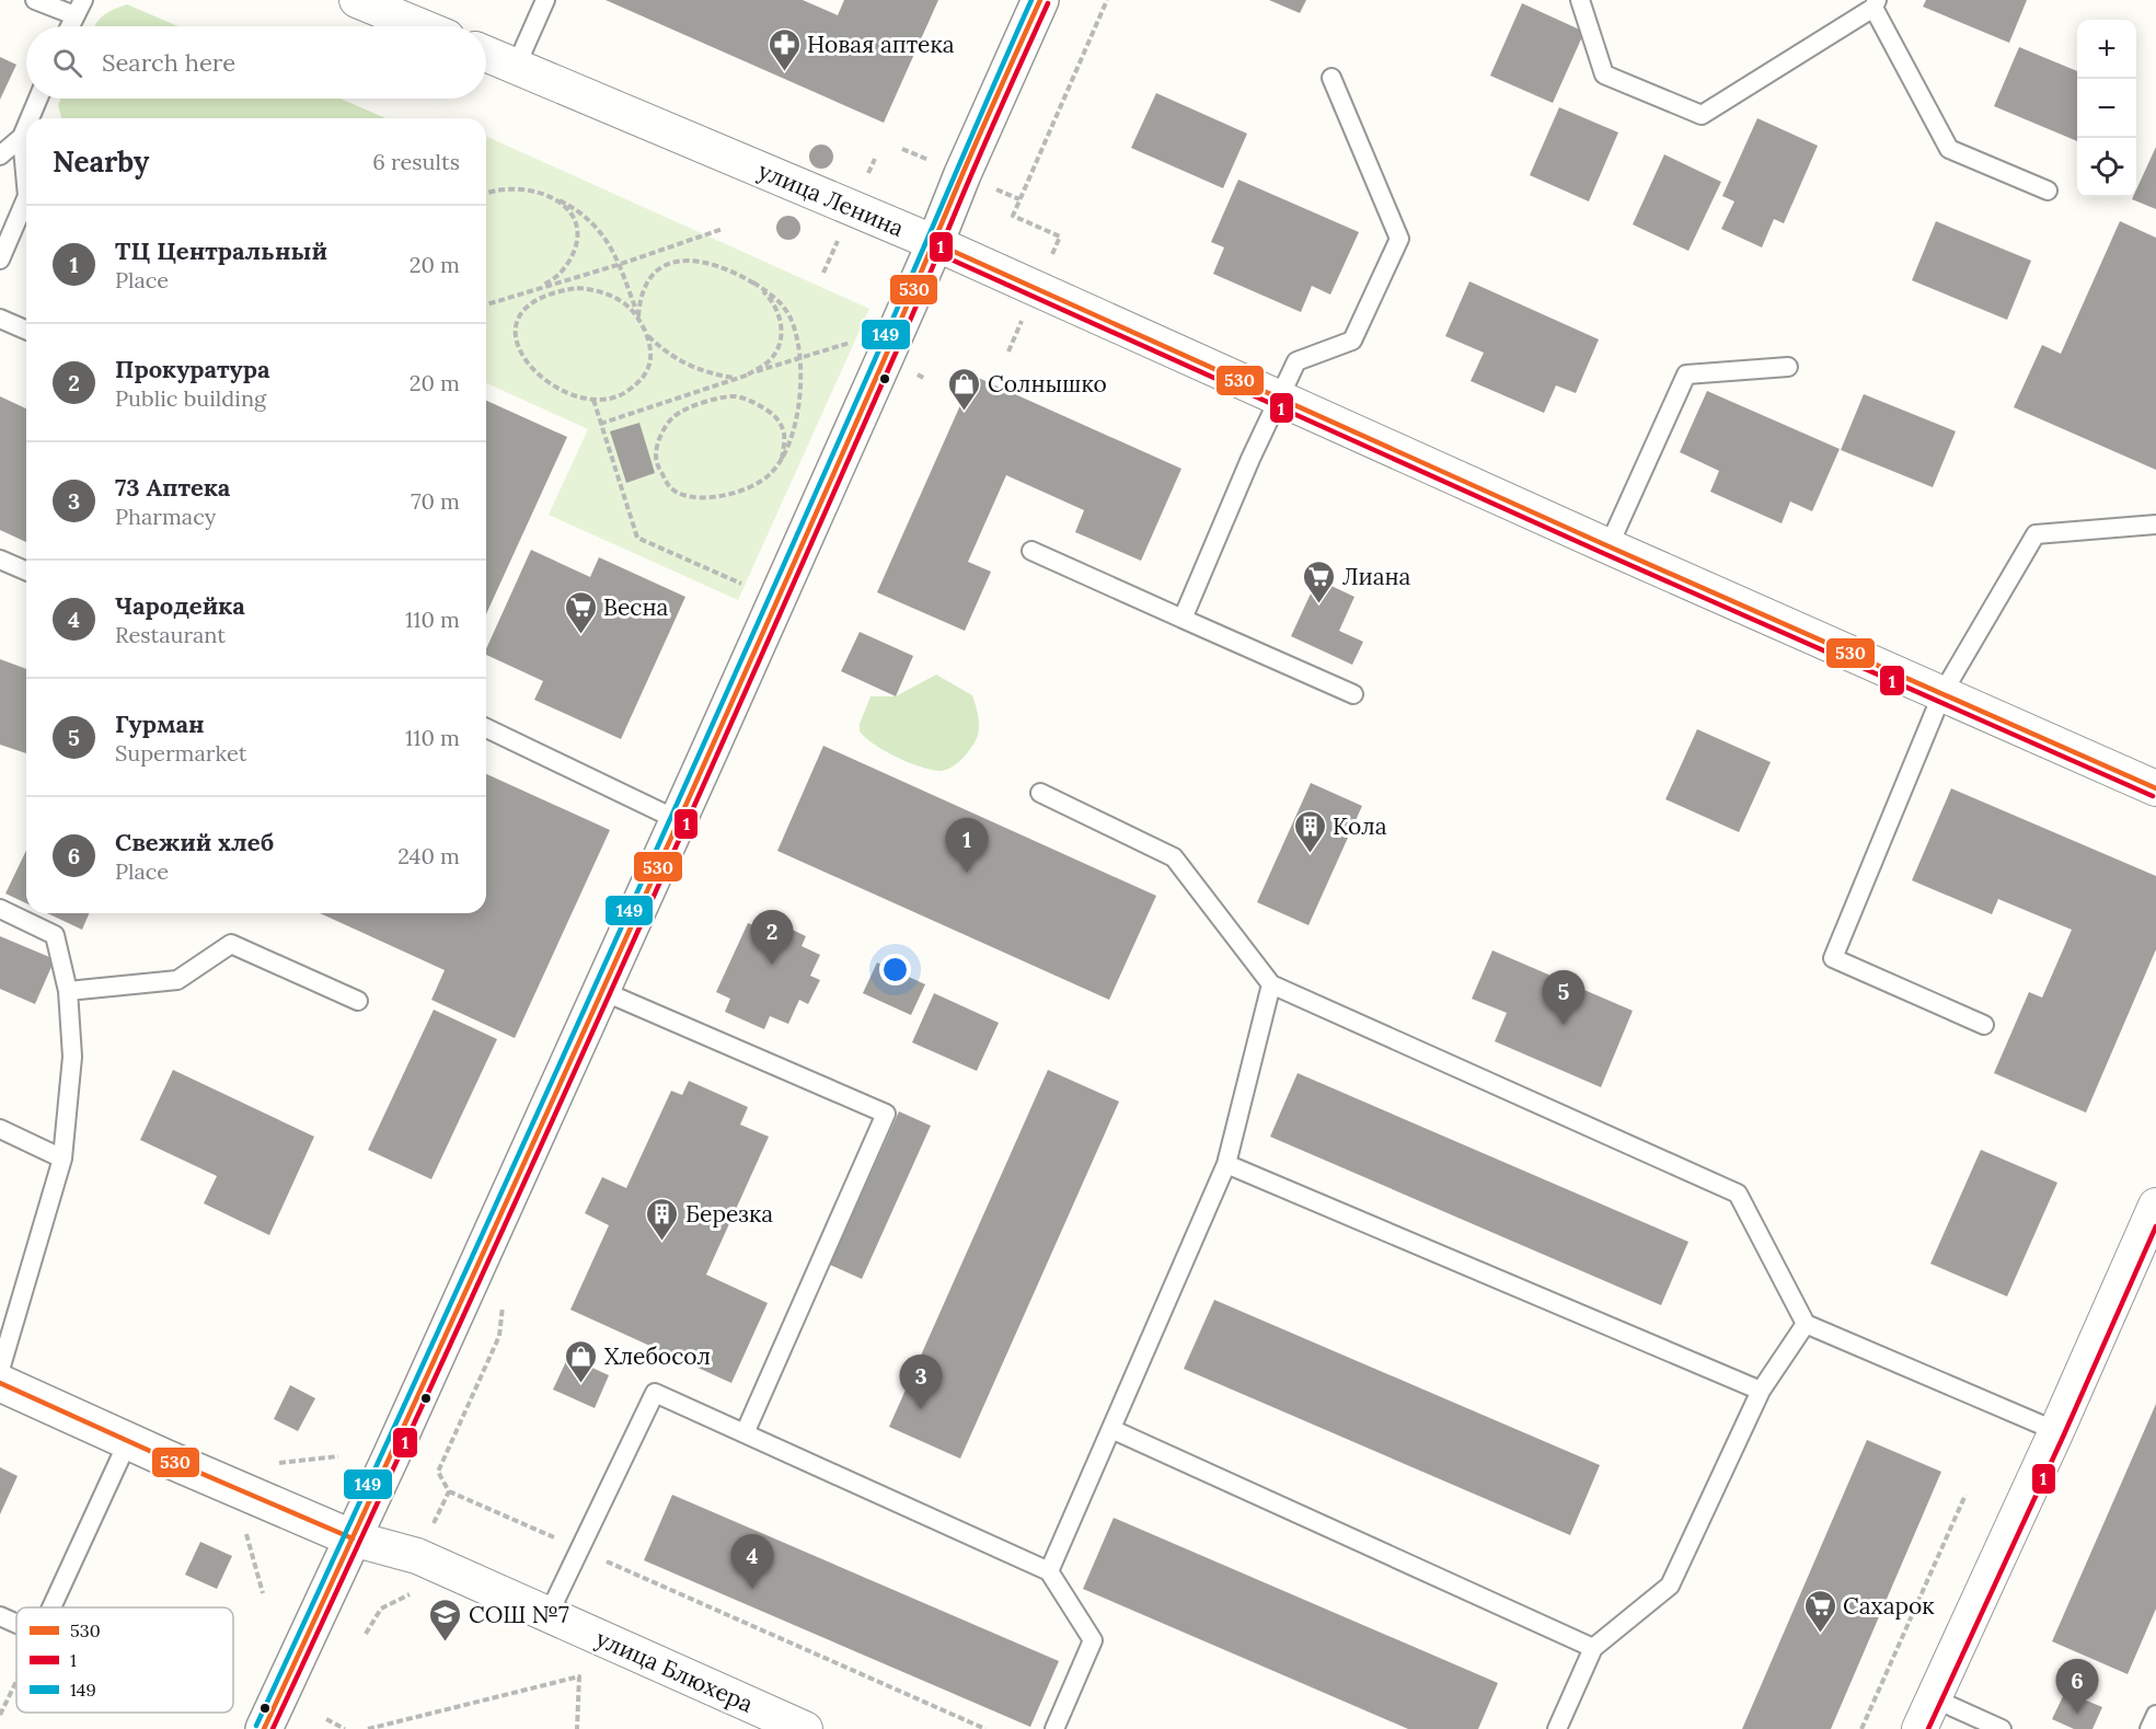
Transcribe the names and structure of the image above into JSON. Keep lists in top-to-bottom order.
{
  "streets": {
    "street": ["улица Ленина", "улица Блюхера"]
  },
  "places": {
    "pharmacy": ["Новая аптека"],
    "shop": ["Солнышко", "Хлебосол"],
    "supermarket": ["Лиана", "Весна", "Сахарок"],
    "building": ["Кола", "Березка"],
    "school or university": ["СОШ №7"]
  },
  "lines": ["transit line 530", "transit line 149", "transit line 1"],
  "legend": ["530", "1", "149"],
  "page": {
    "map_buttons": ["+", "−"],
    "search": "Search here",
    "heading": ["Nearby", "6 results"],
    "list": [
      {
        "mark": "1",
        "name": "ТЦ Центральный",
        "note": "Place",
        "value": "20 m"
      },
      {
        "mark": "2",
        "name": "Прокуратура",
        "note": "Public building",
        "value": "20 m"
      },
      {
        "mark": "3",
        "name": "73 Аптека",
        "note": "Pharmacy",
        "value": "70 m"
      },
      {
        "mark": "4",
        "name": "Чародейка",
        "note": "Restaurant",
        "value": "110 m"
      },
      {
        "mark": "5",
        "name": "Гурман",
        "note": "Supermarket",
        "value": "110 m"
      },
      {
        "mark": "6",
        "name": "Свежий хлеб",
        "note": "Place",
        "value": "240 m"
      }
    ],
    "pins": [
      "1",
      "2",
      "5",
      "3",
      "4",
      "6"
    ]
  }
}
